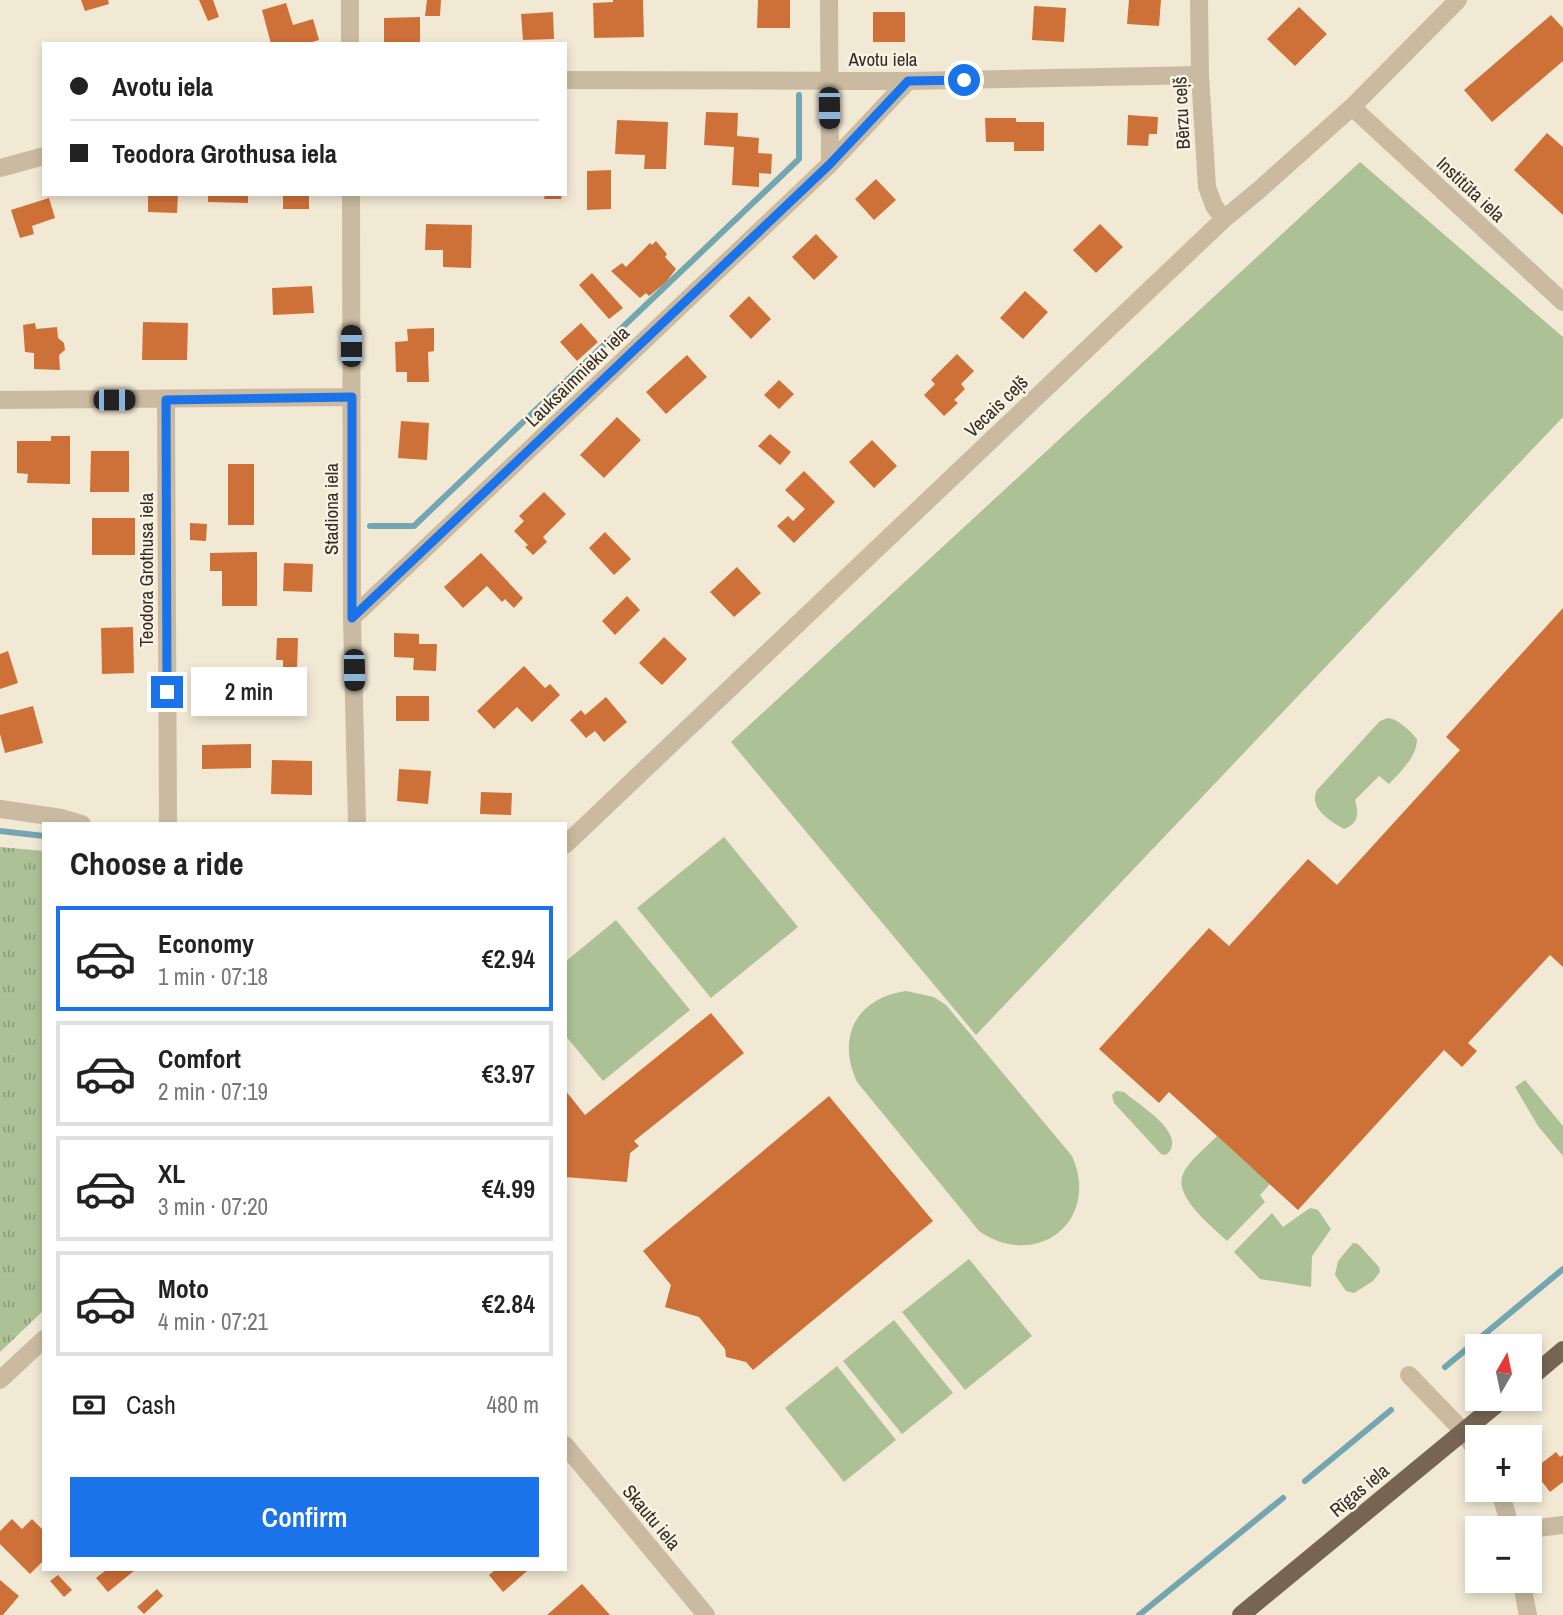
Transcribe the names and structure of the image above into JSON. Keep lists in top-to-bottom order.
{
  "streets": {
    "main road": ["Rīgas iela"],
    "street": [
      "Avotu iela",
      "Bērzu ceļš",
      "Institūta iela",
      "Lauksaimnieku iela",
      "Vecais ceļš",
      "Stadiona iela",
      "Teodora Grothusa iela",
      "Skautu iela"
    ]
  },
  "crossings": [
    ["Avotu iela", "Bērzu ceļš"],
    ["Avotu iela", "Lauksaimnieku iela"],
    ["Bērzu ceļš", "Vecais ceļš"],
    ["Institūta iela", "Vecais ceļš"],
    ["Lauksaimnieku iela", "Stadiona iela"]
  ],
  "north": "top",
  "page": {
    "banner": ["Avotu iela", "Teodora Grothusa iela"],
    "bubble": "2 min",
    "heading": "Choose a ride",
    "list": [
      {
        "name": "Economy",
        "note": "1 min · 07:18",
        "value": "€2.94"
      },
      {
        "name": "Comfort",
        "note": "2 min · 07:19",
        "value": "€3.97"
      },
      {
        "name": "XL",
        "note": "3 min · 07:20",
        "value": "€4.99"
      },
      {
        "name": "Moto",
        "note": "4 min · 07:21",
        "value": "€2.84"
      }
    ],
    "map_buttons": ["+", "−"],
    "pay": ["Cash", "480 m"],
    "buttons": "Confirm"
  }
}
